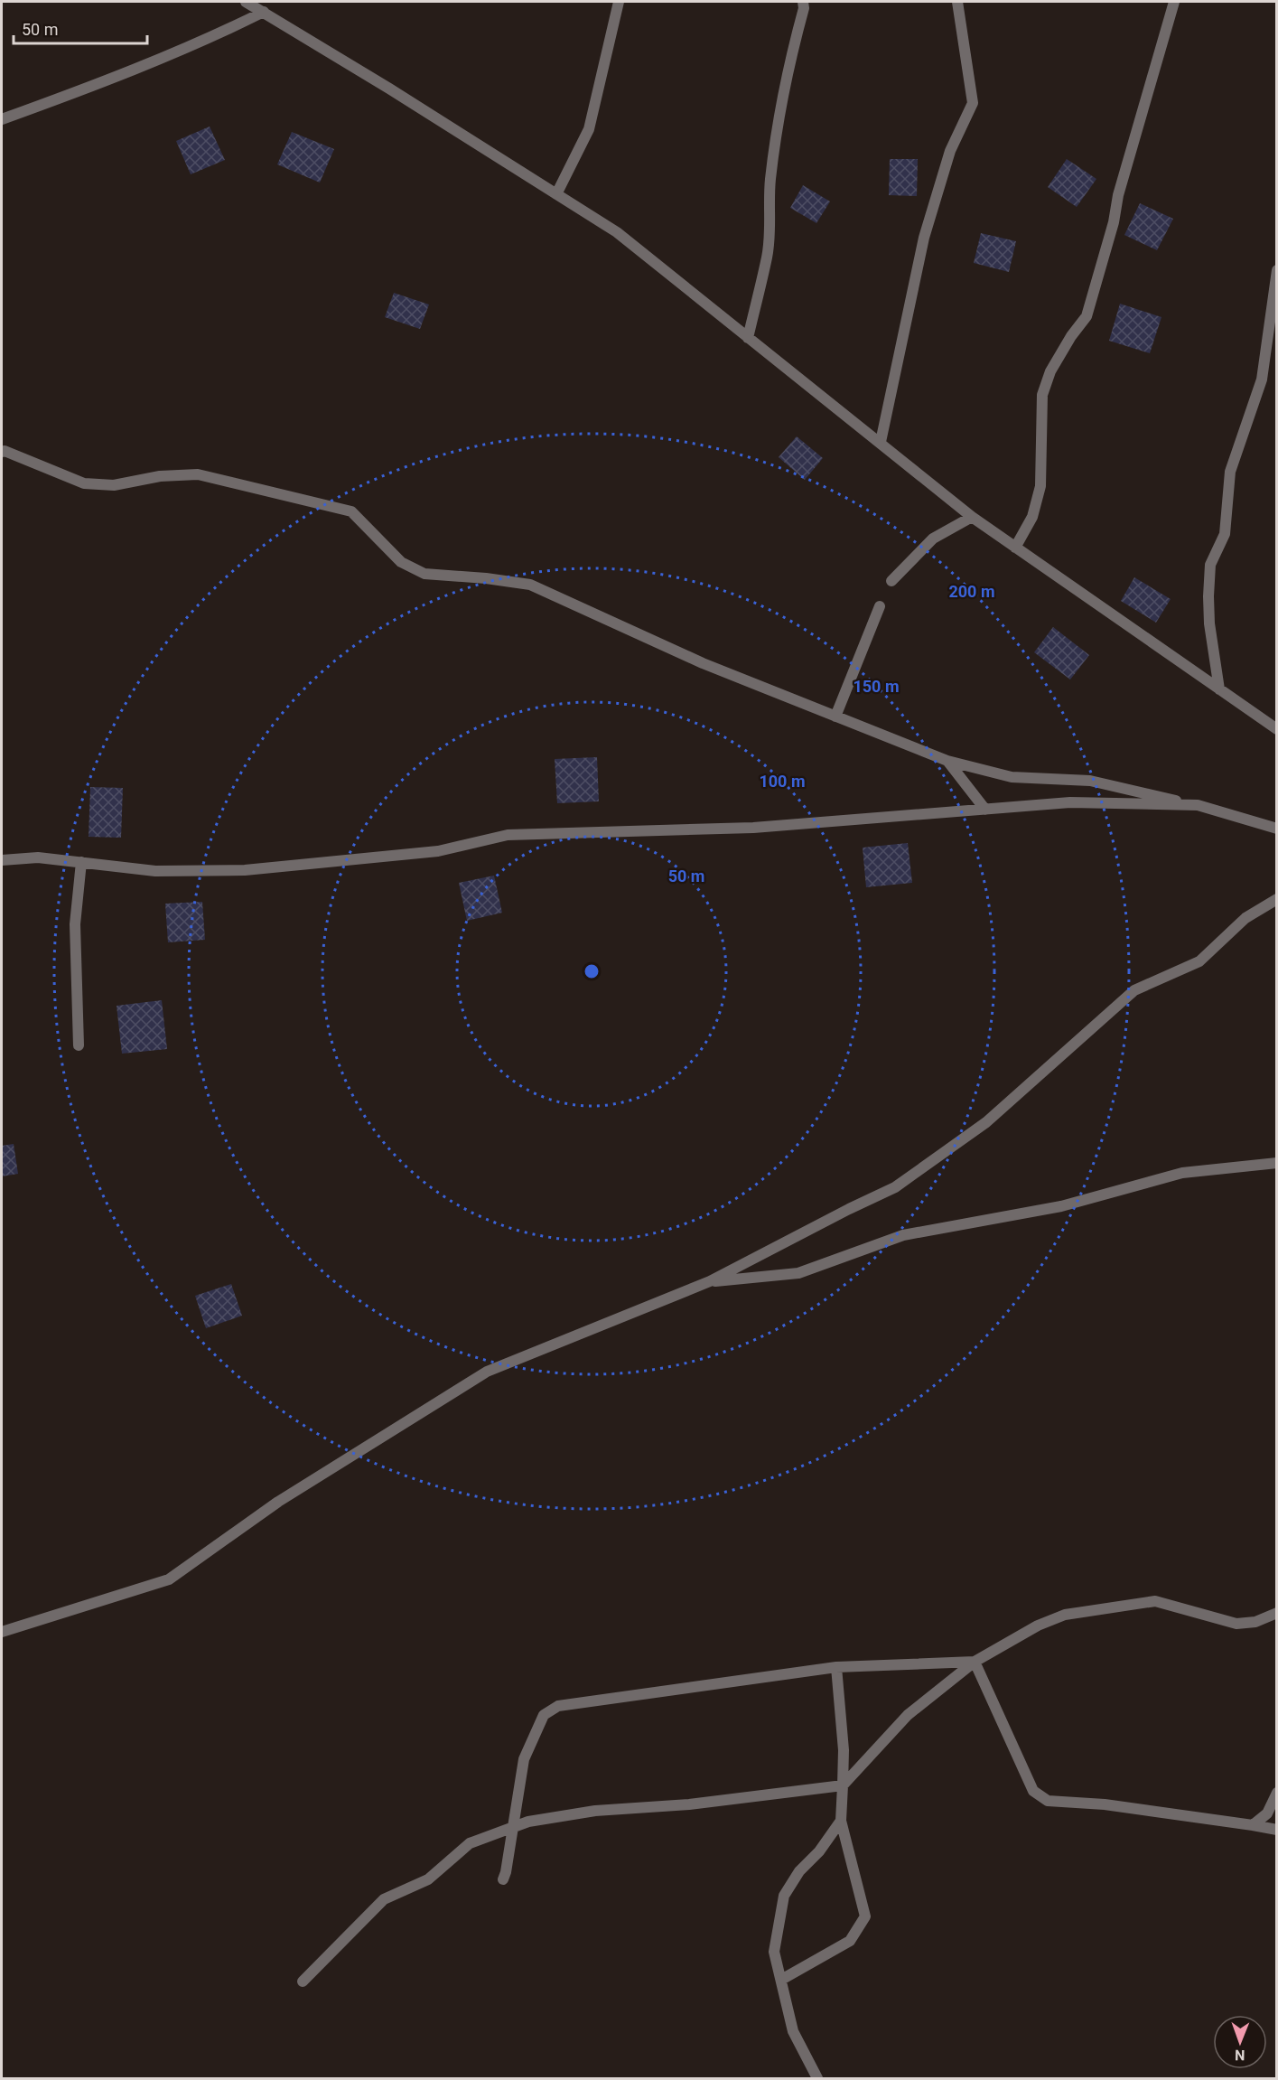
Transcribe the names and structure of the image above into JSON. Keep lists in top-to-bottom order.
{
  "scale_bar": "50 m",
  "north": "bottom",
  "rings": [
    "200 m",
    "150 m",
    "100 m",
    "50 m"
  ]
}
